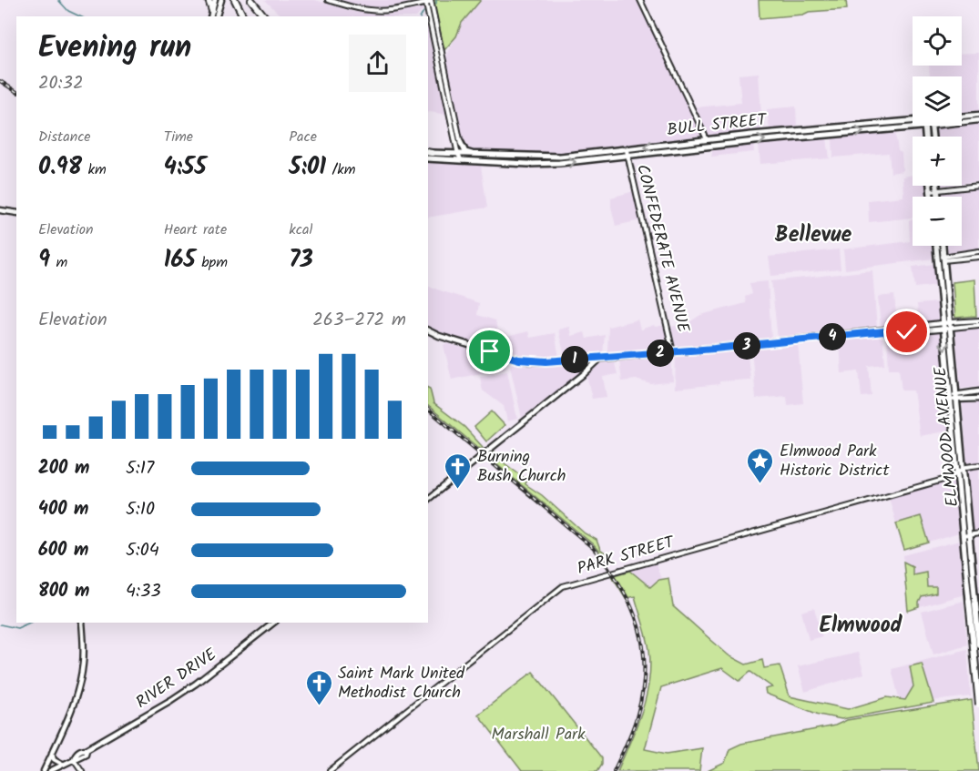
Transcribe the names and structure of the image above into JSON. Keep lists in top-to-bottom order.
{
  "streets": {
    "highway": ["BULL STREET", "ELMWOOD AVENUE"],
    "main road": ["RIVER DRIVE"],
    "street": ["CONFEDERATE AVENUE", "PARK STREET"]
  },
  "crossings": [
    ["BULL STREET", "CONFEDERATE AVENUE"],
    ["ELMWOOD AVENUE", "PARK STREET"]
  ],
  "districts": ["Bellevue", "Elmwood"],
  "parks": ["Marshall Park"],
  "places": {
    "place": ["Elmwood Park Historic District"],
    "church": ["Burning Bush Church", "Saint Mark United Methodist Church"]
  },
  "page": {
    "map_buttons": ["+", "−"],
    "heading": ["Evening run", "20:32"],
    "stats": [
      ["Distance", "0.98 km"],
      ["Time", "4:55"],
      ["Pace", "5:01 /km"],
      ["Elevation", "9 m"],
      ["Heart rate", "165 bpm"],
      ["kcal", "73"]
    ],
    "chart": ["Elevation", "263–272 m"],
    "pins": [
      "4",
      "3",
      "2",
      "1"
    ],
    "list": [
      {
        "name": "200 m",
        "note": "5:17"
      },
      {
        "name": "400 m",
        "note": "5:10"
      },
      {
        "name": "600 m",
        "note": "5:04"
      },
      {
        "name": "800 m",
        "note": "4:33"
      }
    ]
  }
}
